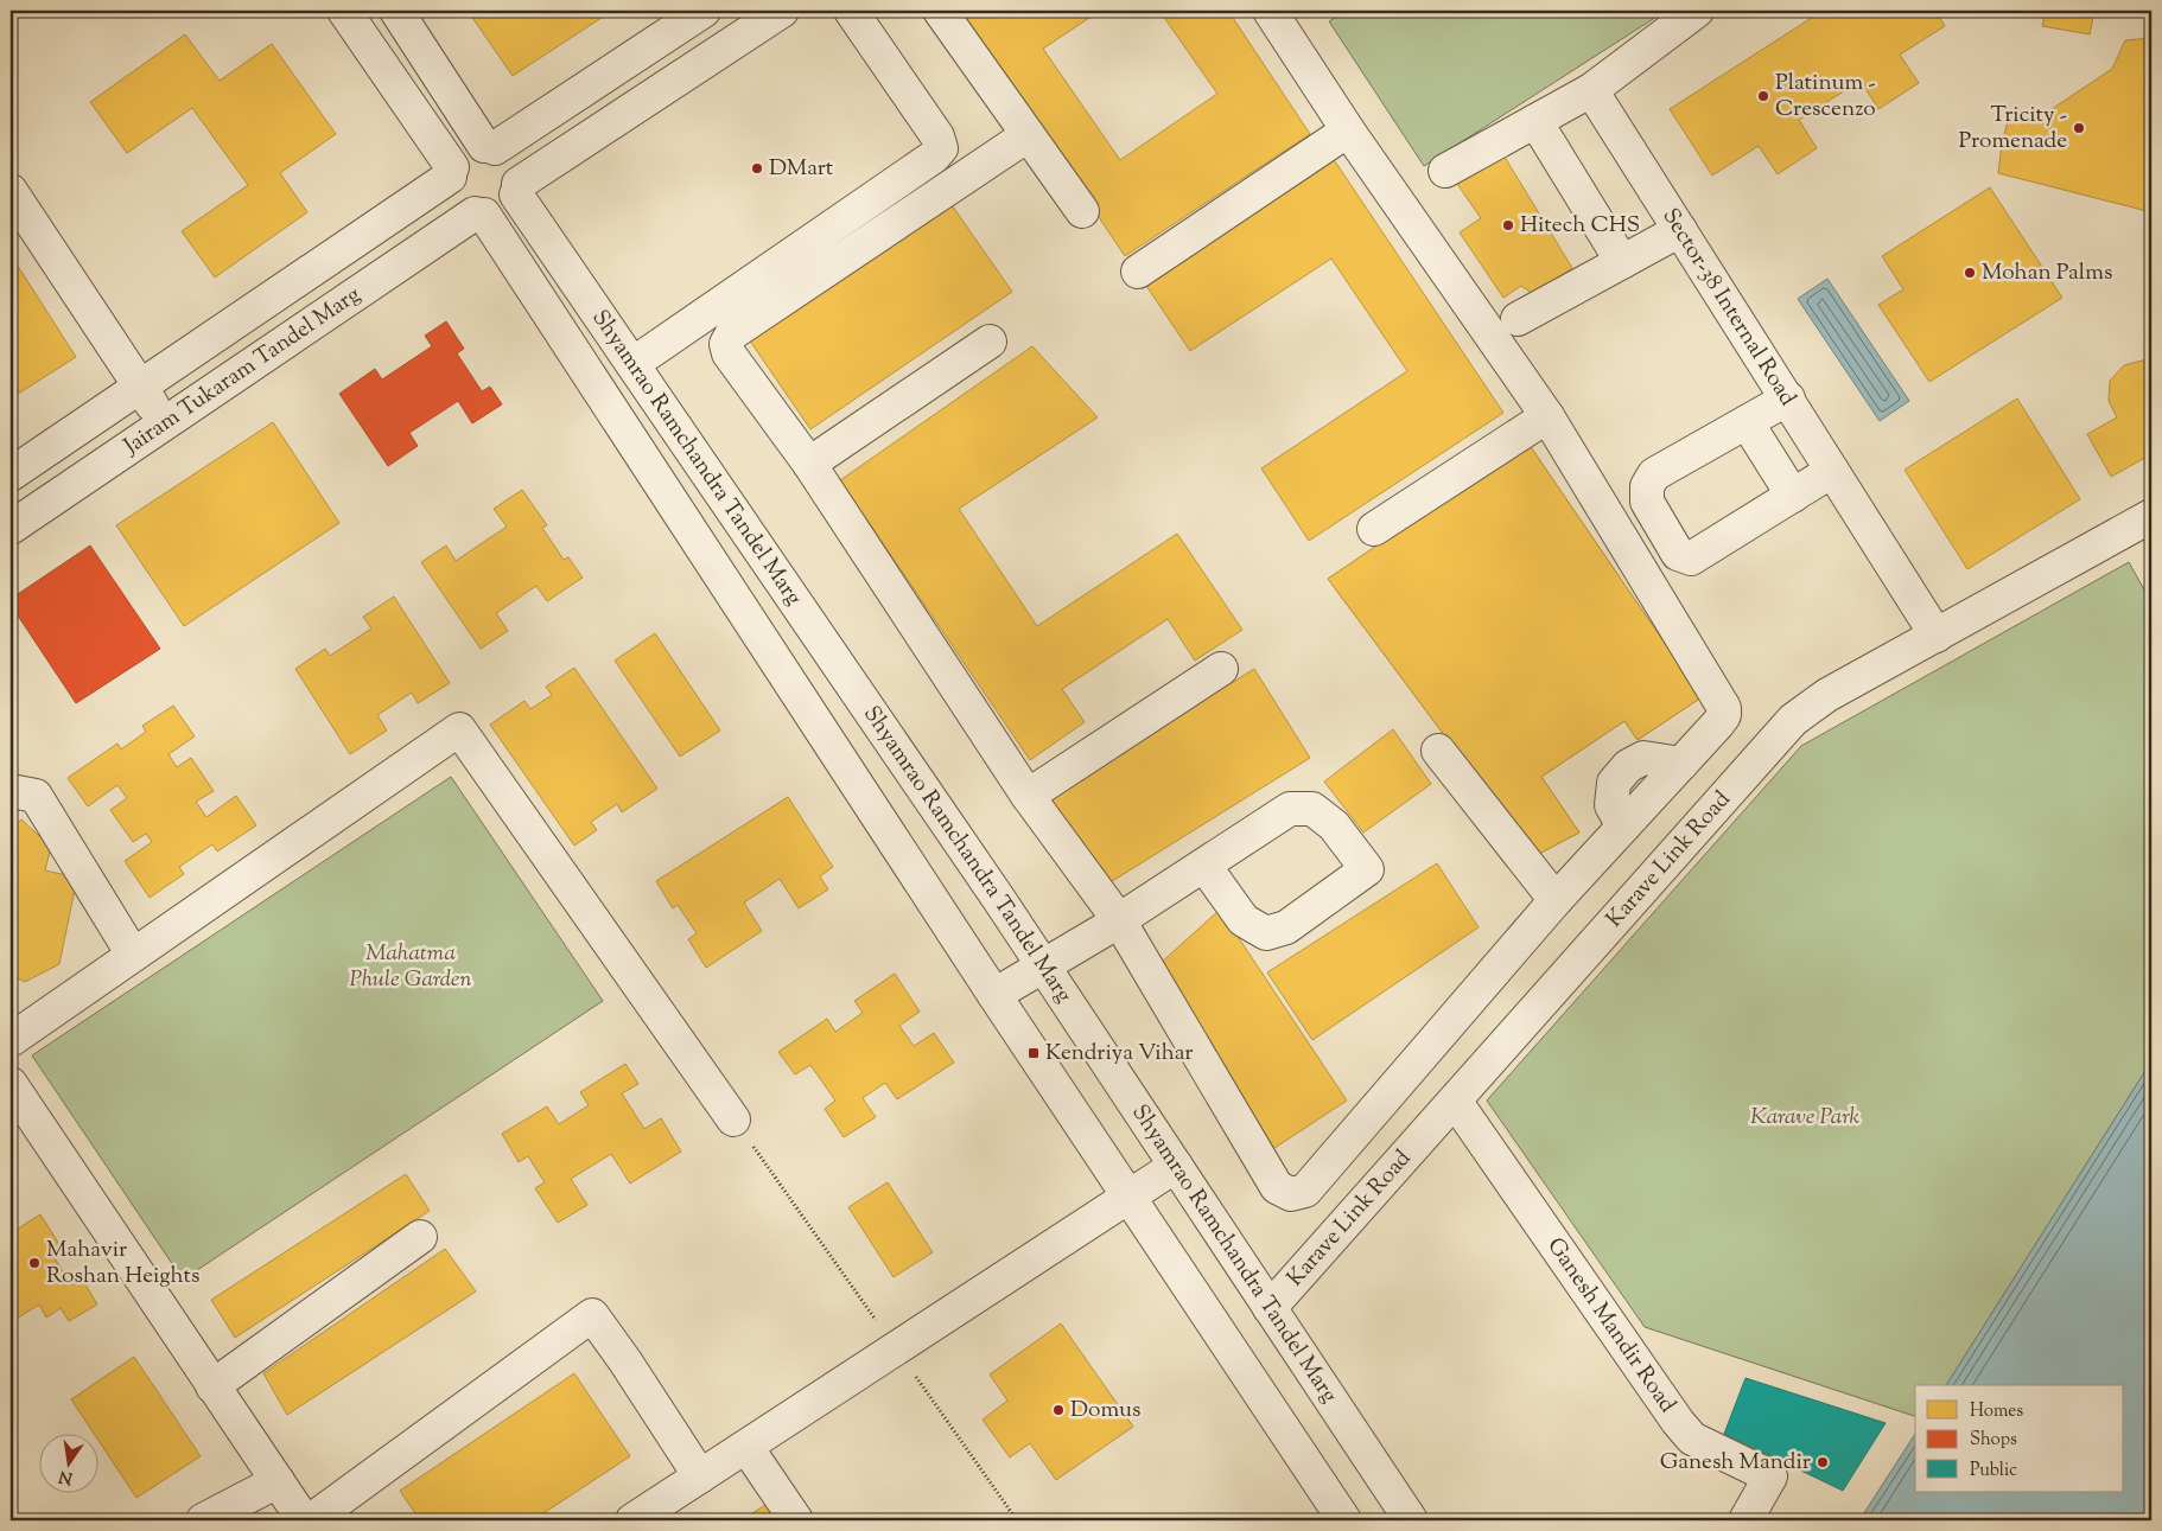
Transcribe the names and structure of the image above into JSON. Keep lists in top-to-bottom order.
{
  "streets": {
    "street": [
      "Sector-38 Internal Road",
      "Jairam Tukaram Tandel Marg",
      "Shyamrao Ramchandra Tandel Marg",
      "Karave Link Road",
      "Ganesh Mandir Road"
    ]
  },
  "crossings": [
    ["Sector-38 Internal Road", "Karave Link Road"],
    ["Jairam Tukaram Tandel Marg", "Shyamrao Ramchandra Tandel Marg"],
    ["Shyamrao Ramchandra Tandel Marg", "Karave Link Road"],
    ["Karave Link Road", "Ganesh Mandir Road"]
  ],
  "parks": ["Mahatma Phule Garden", "Karave Park"],
  "places": {
    "other": [
      "Platinum - Crescenzo",
      "Tricity - Promenade",
      "DMart",
      "Hitech CHS",
      "Mohan Palms",
      "Mahavir Roshan Heights",
      "Domus",
      "Ganesh Mandir"
    ],
    "transit": ["Kendriya Vihar"]
  },
  "legend": ["Homes", "Shops", "Public"],
  "north": "bottom"
}
